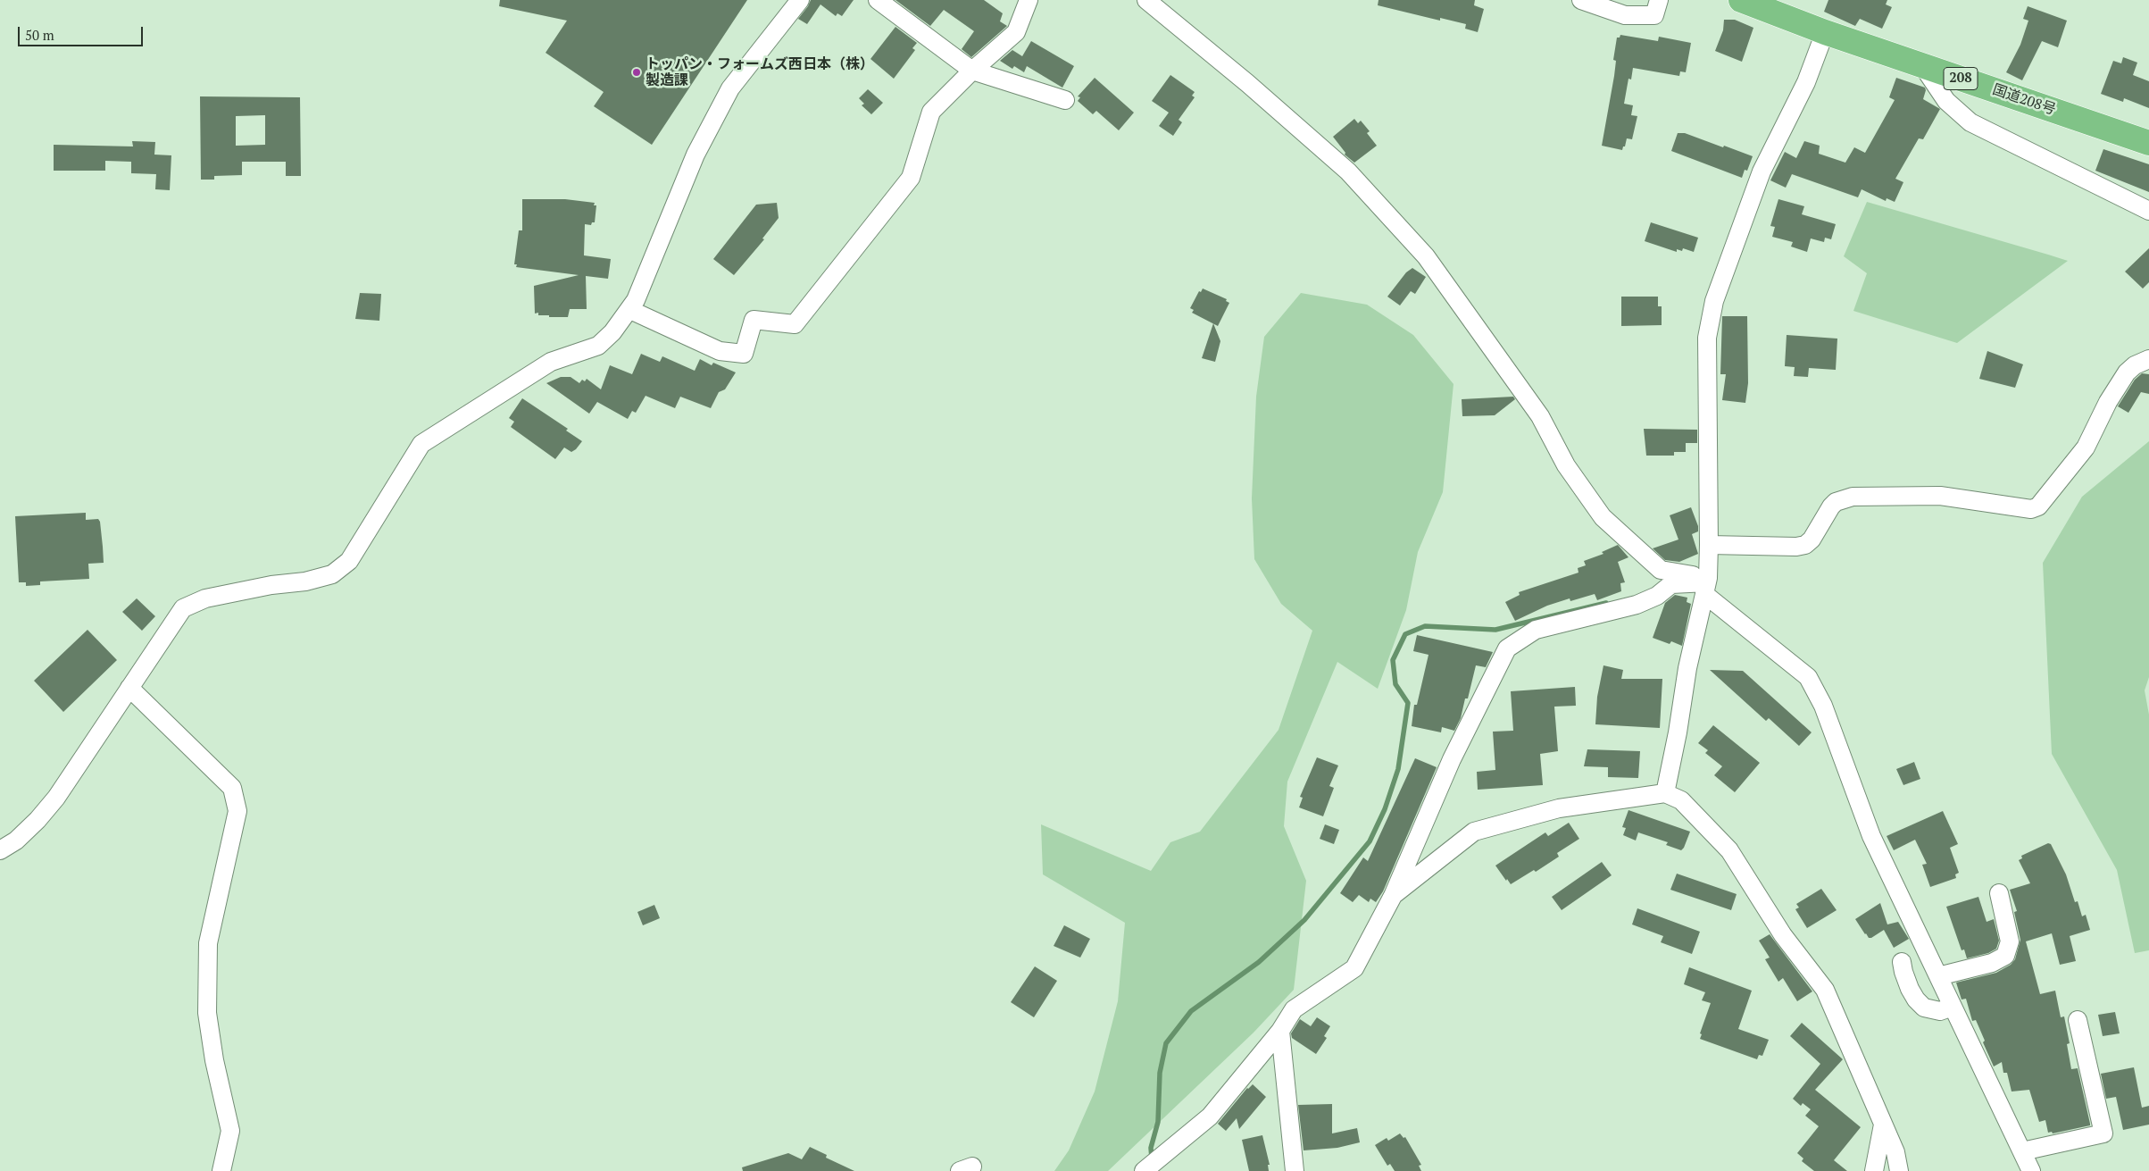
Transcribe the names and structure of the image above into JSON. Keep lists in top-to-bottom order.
{
  "streets": {
    "highway": ["208", "国道208号"]
  },
  "places": ["トッパン・フォームズ西日本（株） 製造課"],
  "scale_bar": "50 m"
}
